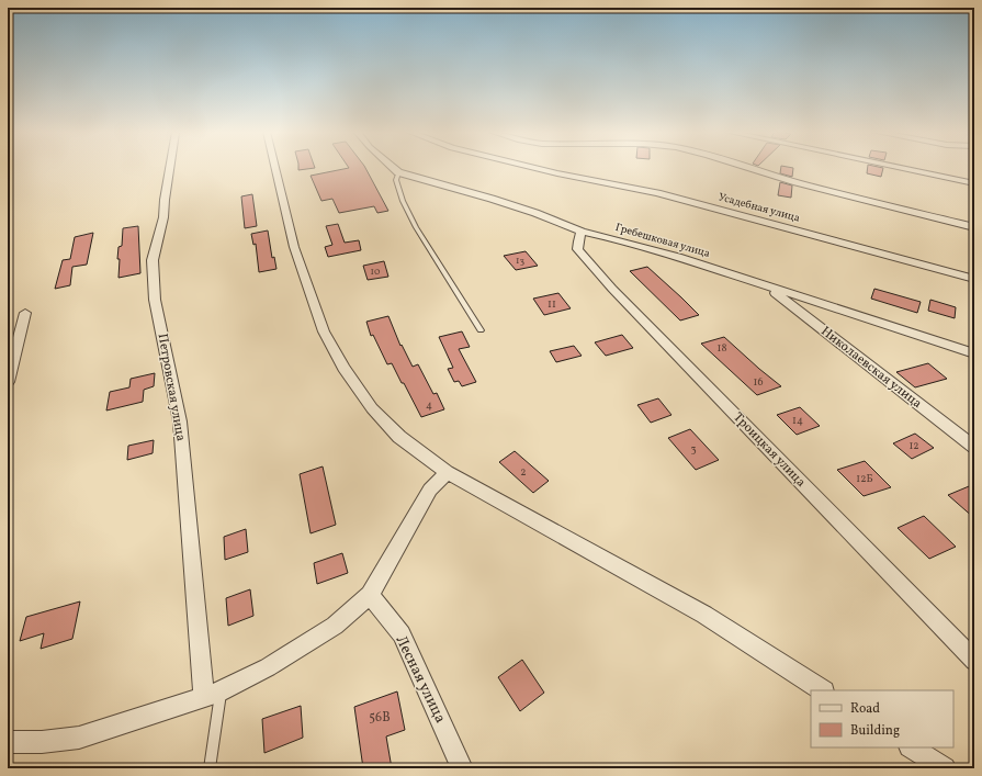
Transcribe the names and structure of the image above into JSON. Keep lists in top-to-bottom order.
{
  "streets": {
    "street": [
      "Усадебная улица",
      "Гребешковая улица",
      "Николаевская улица",
      "Петровская улица",
      "Троицкая улица",
      "Лесная улица"
    ]
  },
  "crossings": [
    ["Гребешковая улица", "Николаевская улица"],
    ["Гребешковая улица", "Троицкая улица"]
  ],
  "house_numbers": [
    "13",
    "10",
    "11",
    "18",
    "16",
    "4",
    "14",
    "12",
    "3",
    "2",
    "12Б",
    "56В"
  ],
  "legend": ["Road", "Building"]
}
